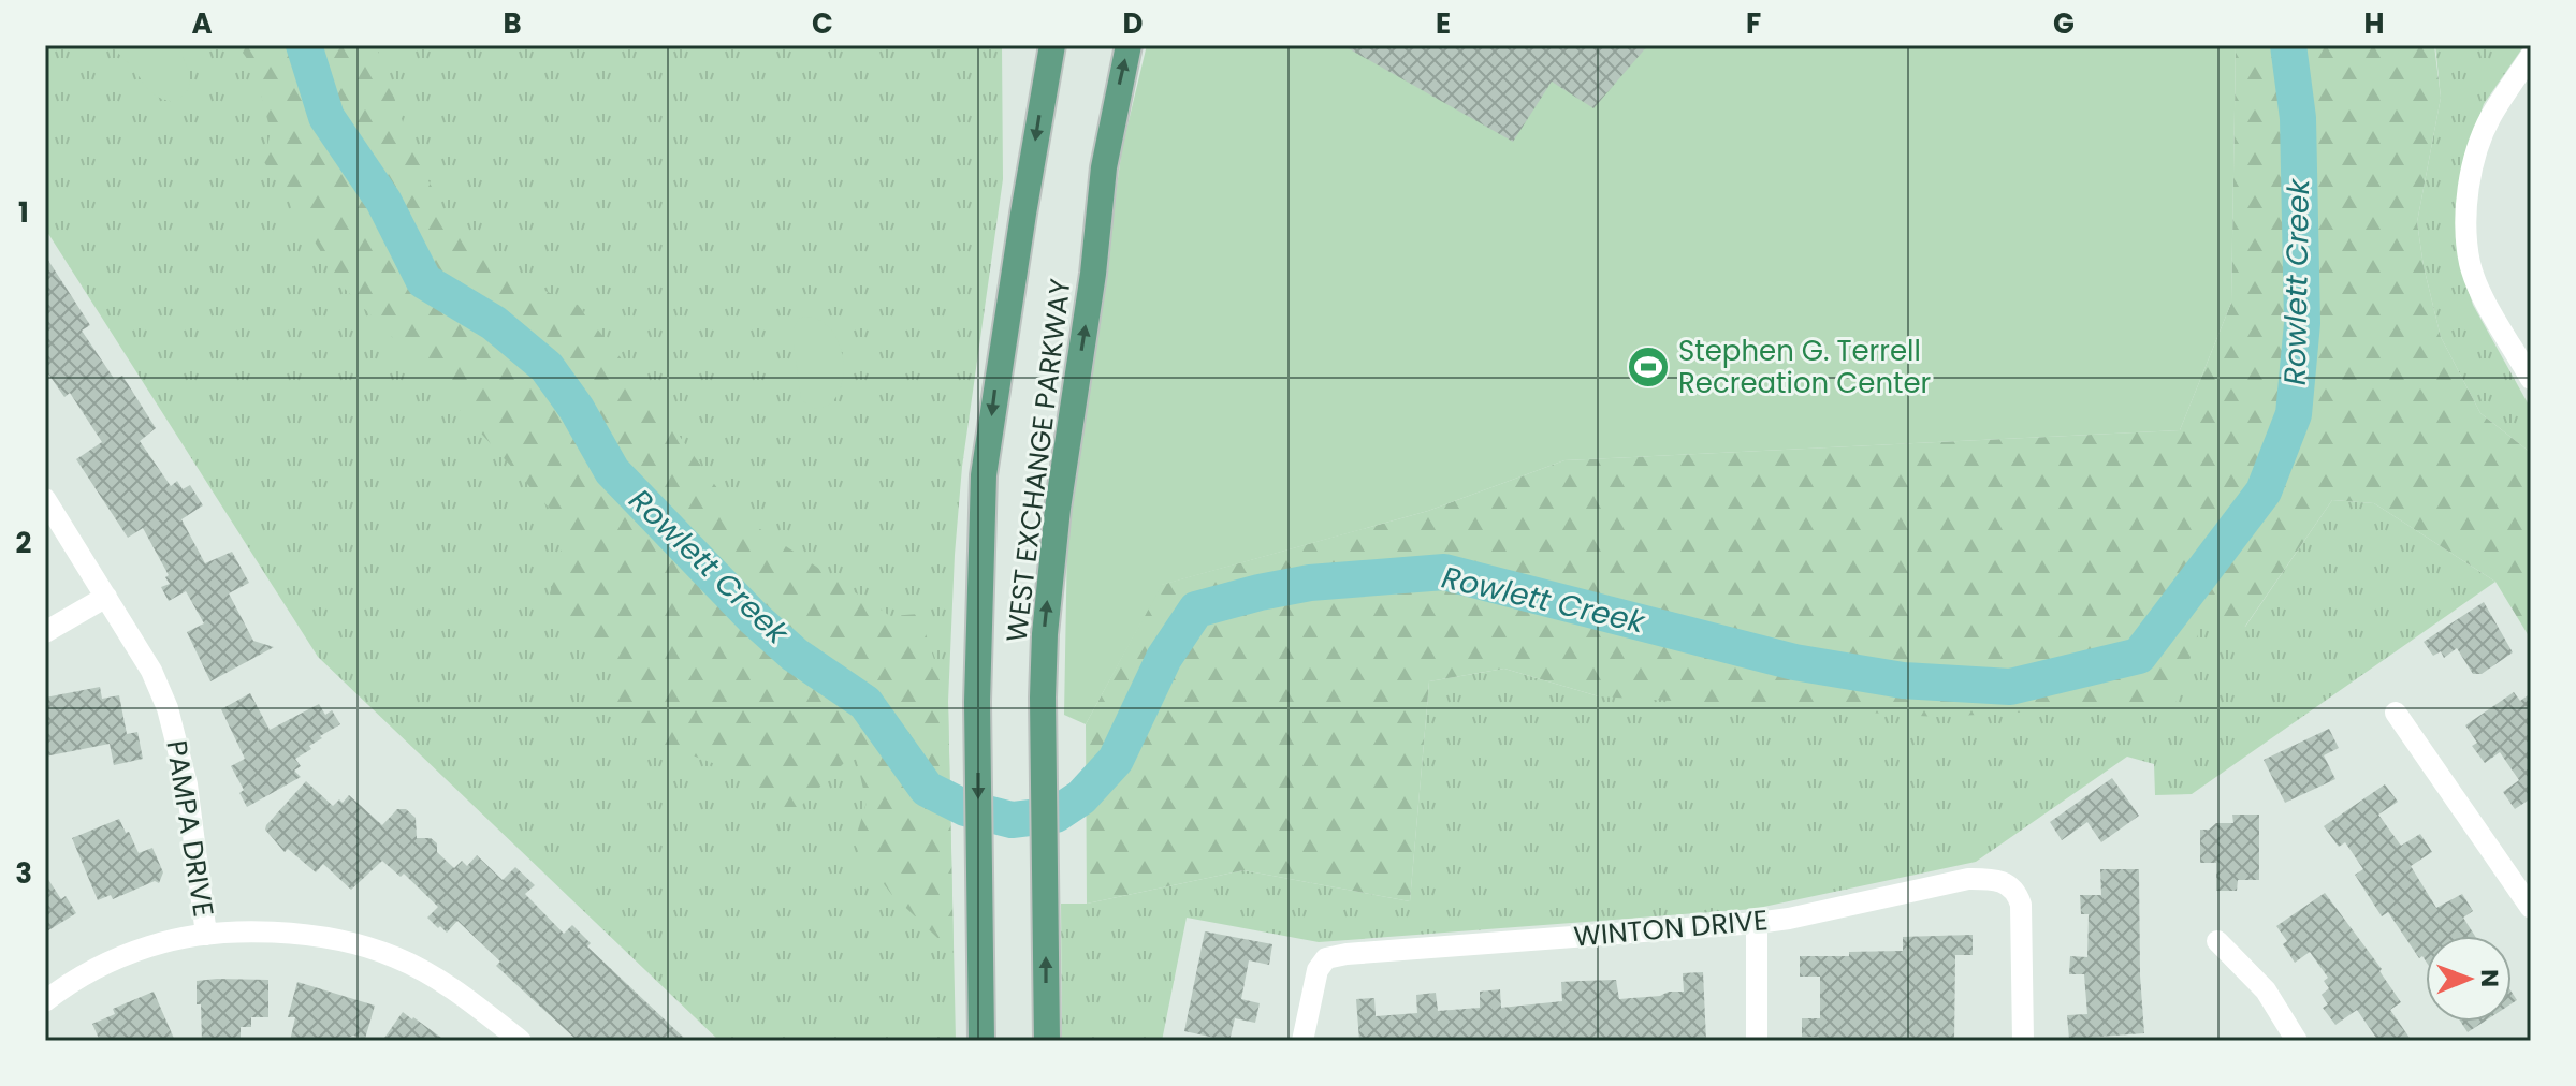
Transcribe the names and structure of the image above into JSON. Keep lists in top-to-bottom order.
{
  "streets": {
    "main road": ["WEST EXCHANGE PARKWAY"],
    "street": ["PAMPA DRIVE", "WINTON DRIVE"]
  },
  "water": ["Rowlett Creek"],
  "places": {
    "sports": ["Stephen G. Terrell Recreation Center"]
  },
  "north": "right",
  "grid": {
    "columns": [
      "A",
      "B",
      "C",
      "D",
      "E",
      "F",
      "G",
      "H"
    ],
    "rows": ["1", "2", "3"]
  }
}
